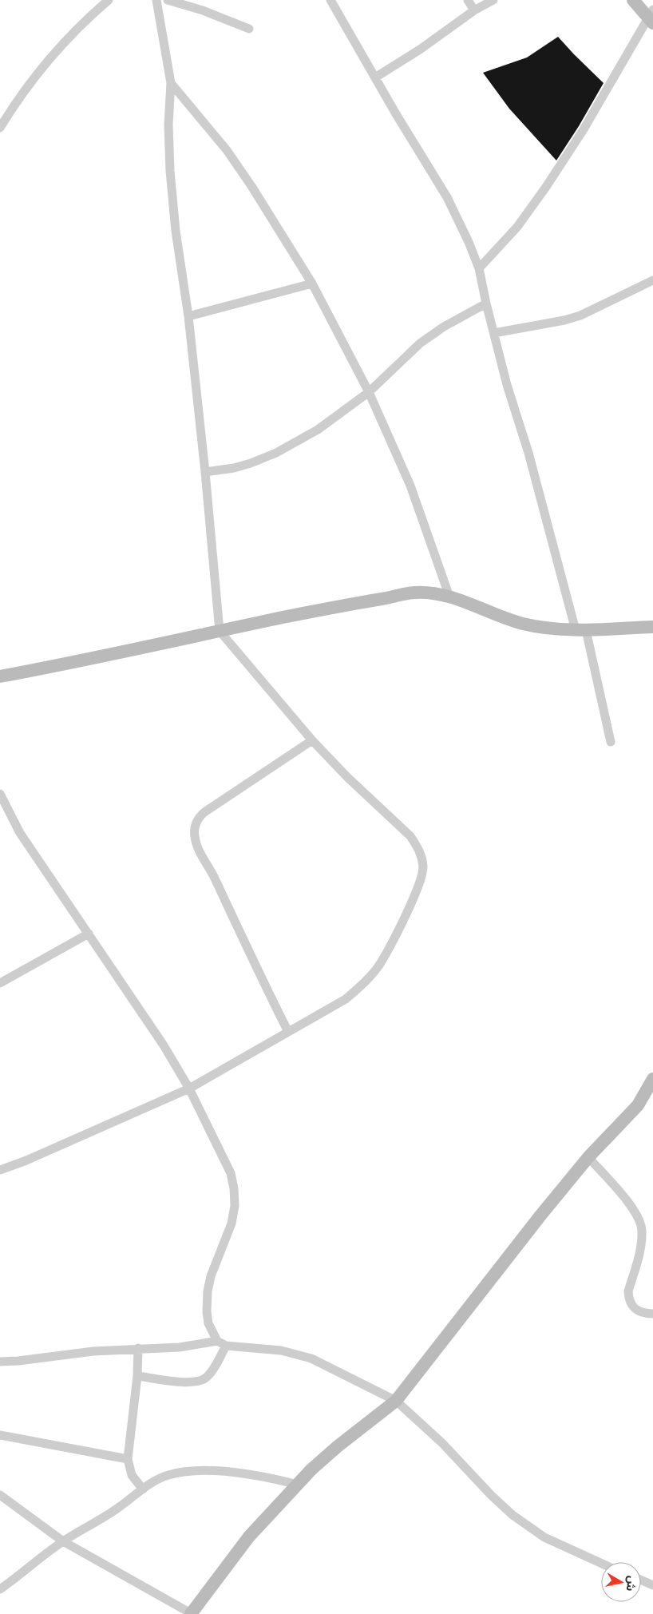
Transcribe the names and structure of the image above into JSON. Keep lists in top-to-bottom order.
{
  "north": "right"
}
